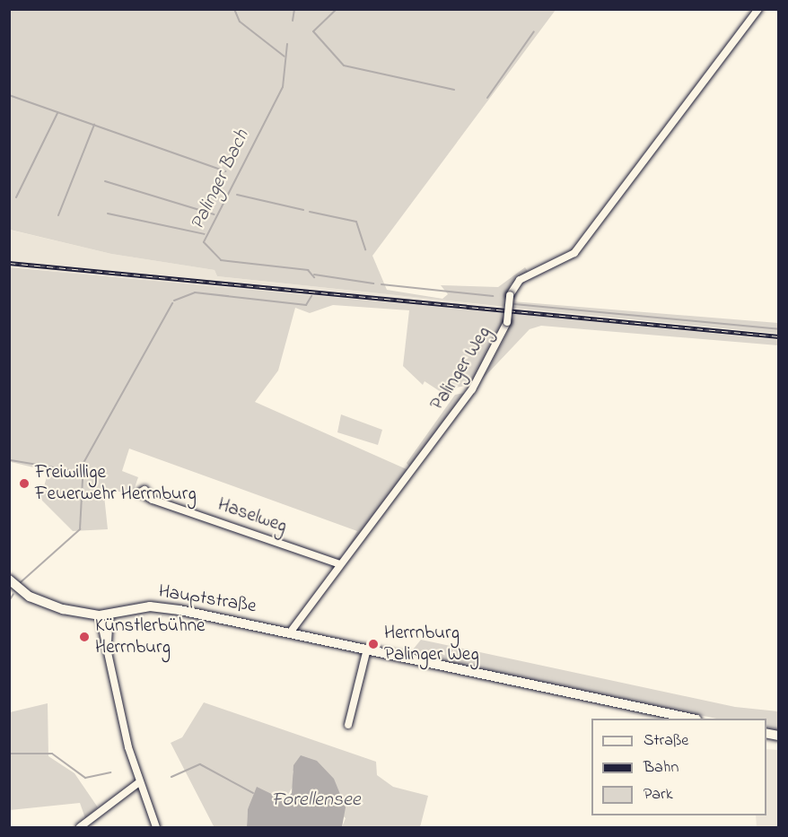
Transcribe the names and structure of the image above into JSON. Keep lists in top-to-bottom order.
{
  "streets": {
    "main road": ["Hauptstraße"],
    "street": ["Palinger Weg", "Haselweg"]
  },
  "crossings": [
    ["Palinger Weg", "Haselweg"],
    ["Palinger Weg", "Hauptstraße"]
  ],
  "water": ["Palinger Bach", "Forellensee"],
  "places": ["Freiwillige Feuerwehr Herrnburg", "Künstlerbühne Herrnburg", "Herrnburg Palinger Weg"],
  "legend": ["Straße", "Bahn", "Park"]
}
